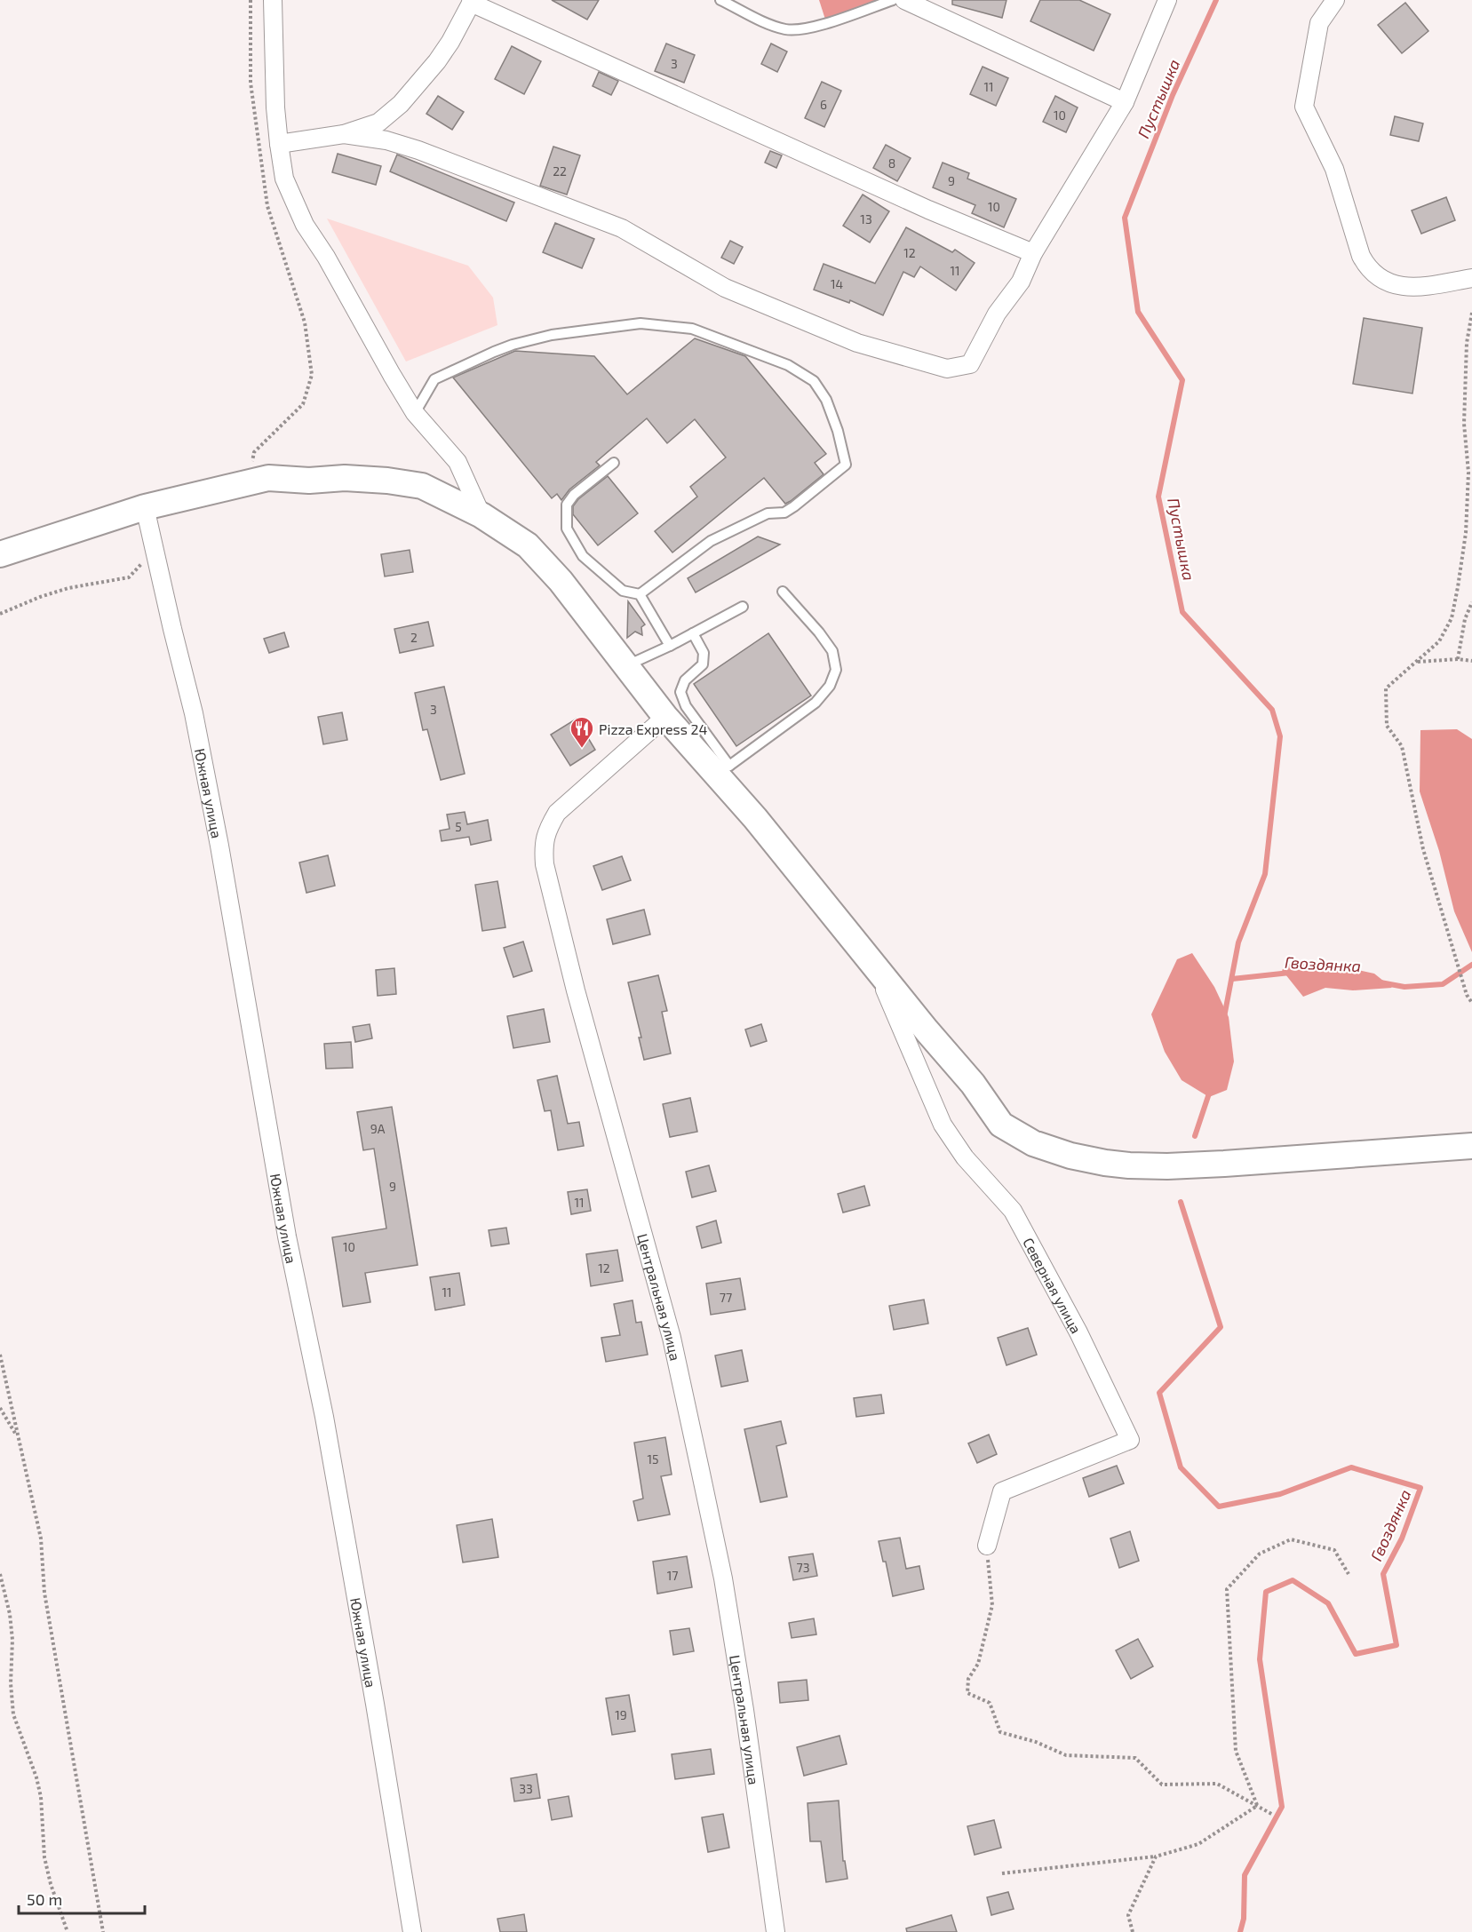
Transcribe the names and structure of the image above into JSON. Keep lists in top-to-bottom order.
{
  "streets": {
    "street": ["Южная улица", "Северная улица", "Центральная улица"]
  },
  "water": ["Пустышка", "Гвоздянка"],
  "places": {
    "restaurant": ["Pizza Express 24"]
  },
  "house_numbers": [
    "3",
    "11",
    "6",
    "10",
    "8",
    "22",
    "9",
    "10",
    "13",
    "12",
    "11",
    "14",
    "2",
    "3",
    "5",
    "9А",
    "9",
    "11",
    "10",
    "12",
    "11",
    "77",
    "15",
    "73",
    "17",
    "19",
    "33"
  ],
  "scale_bar": "50 m"
}
